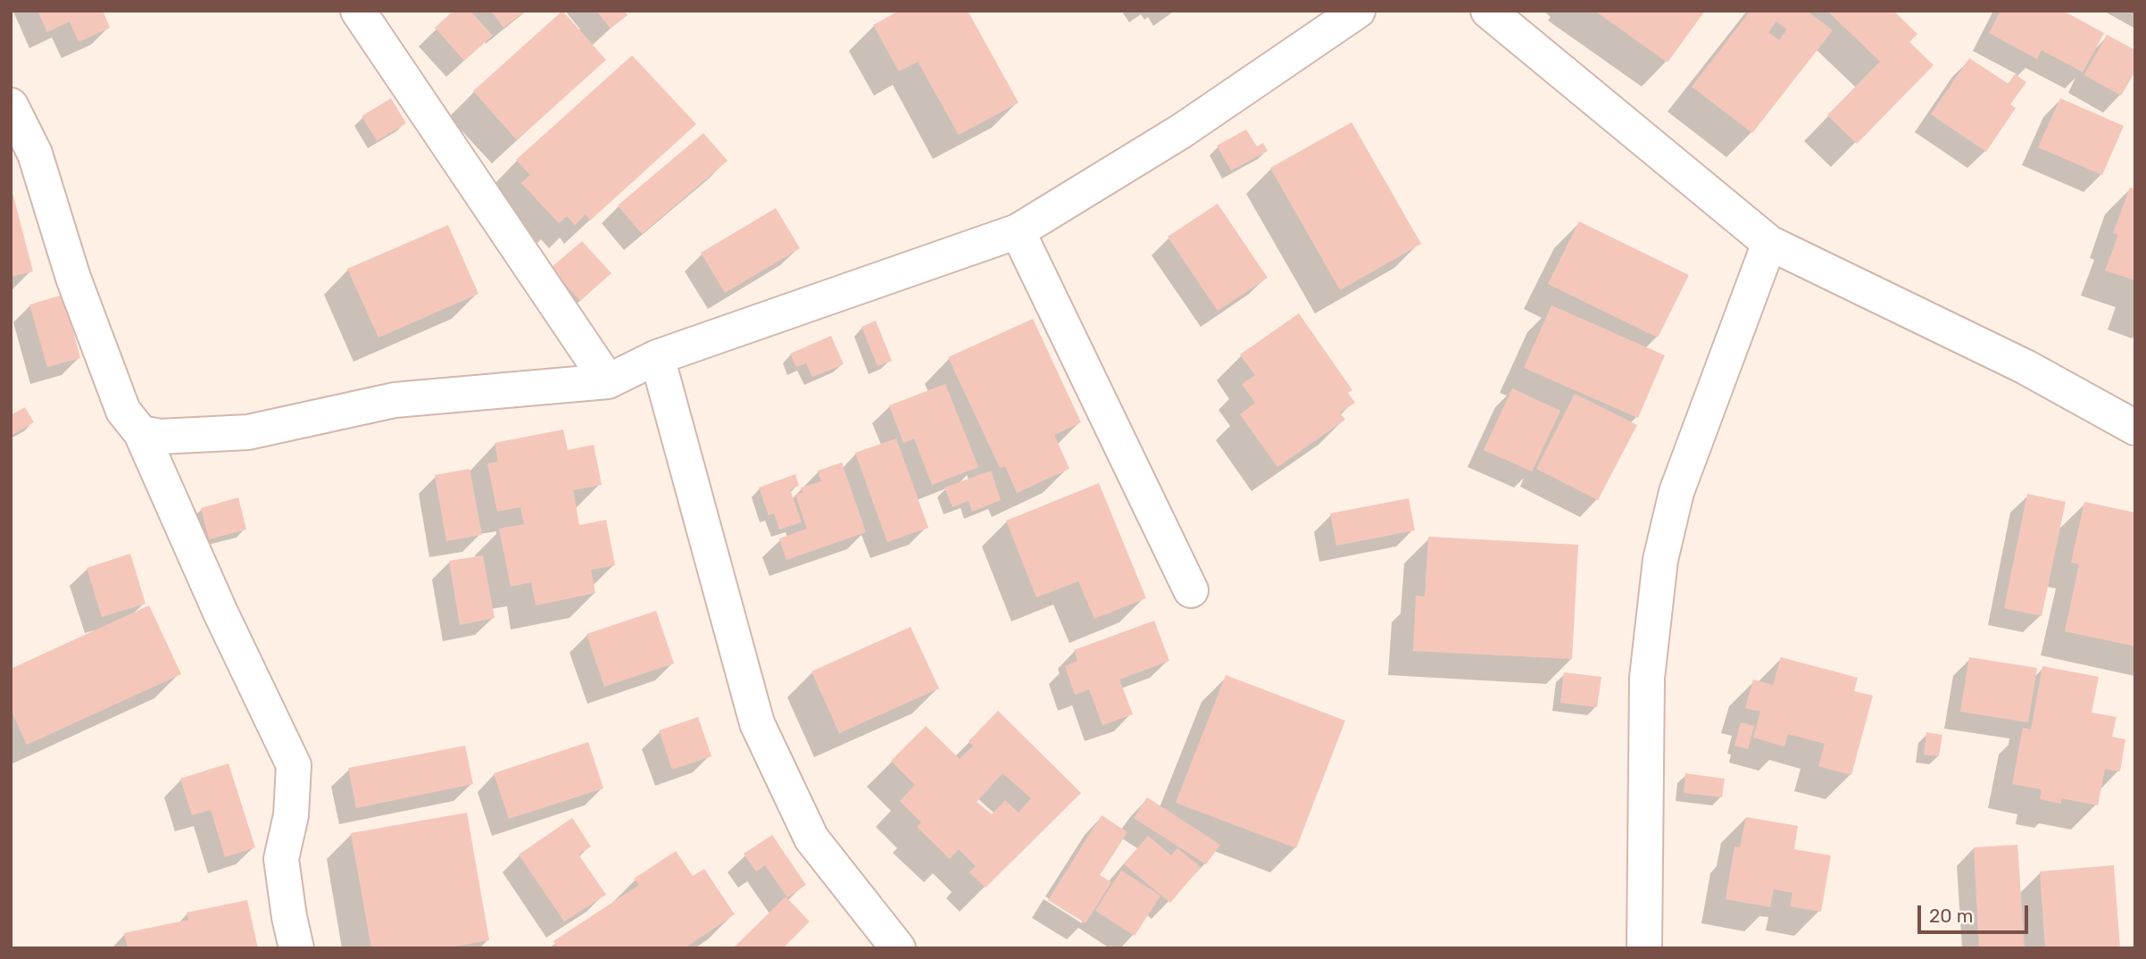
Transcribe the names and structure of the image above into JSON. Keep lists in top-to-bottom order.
{
  "scale_bar": "20 m"
}
